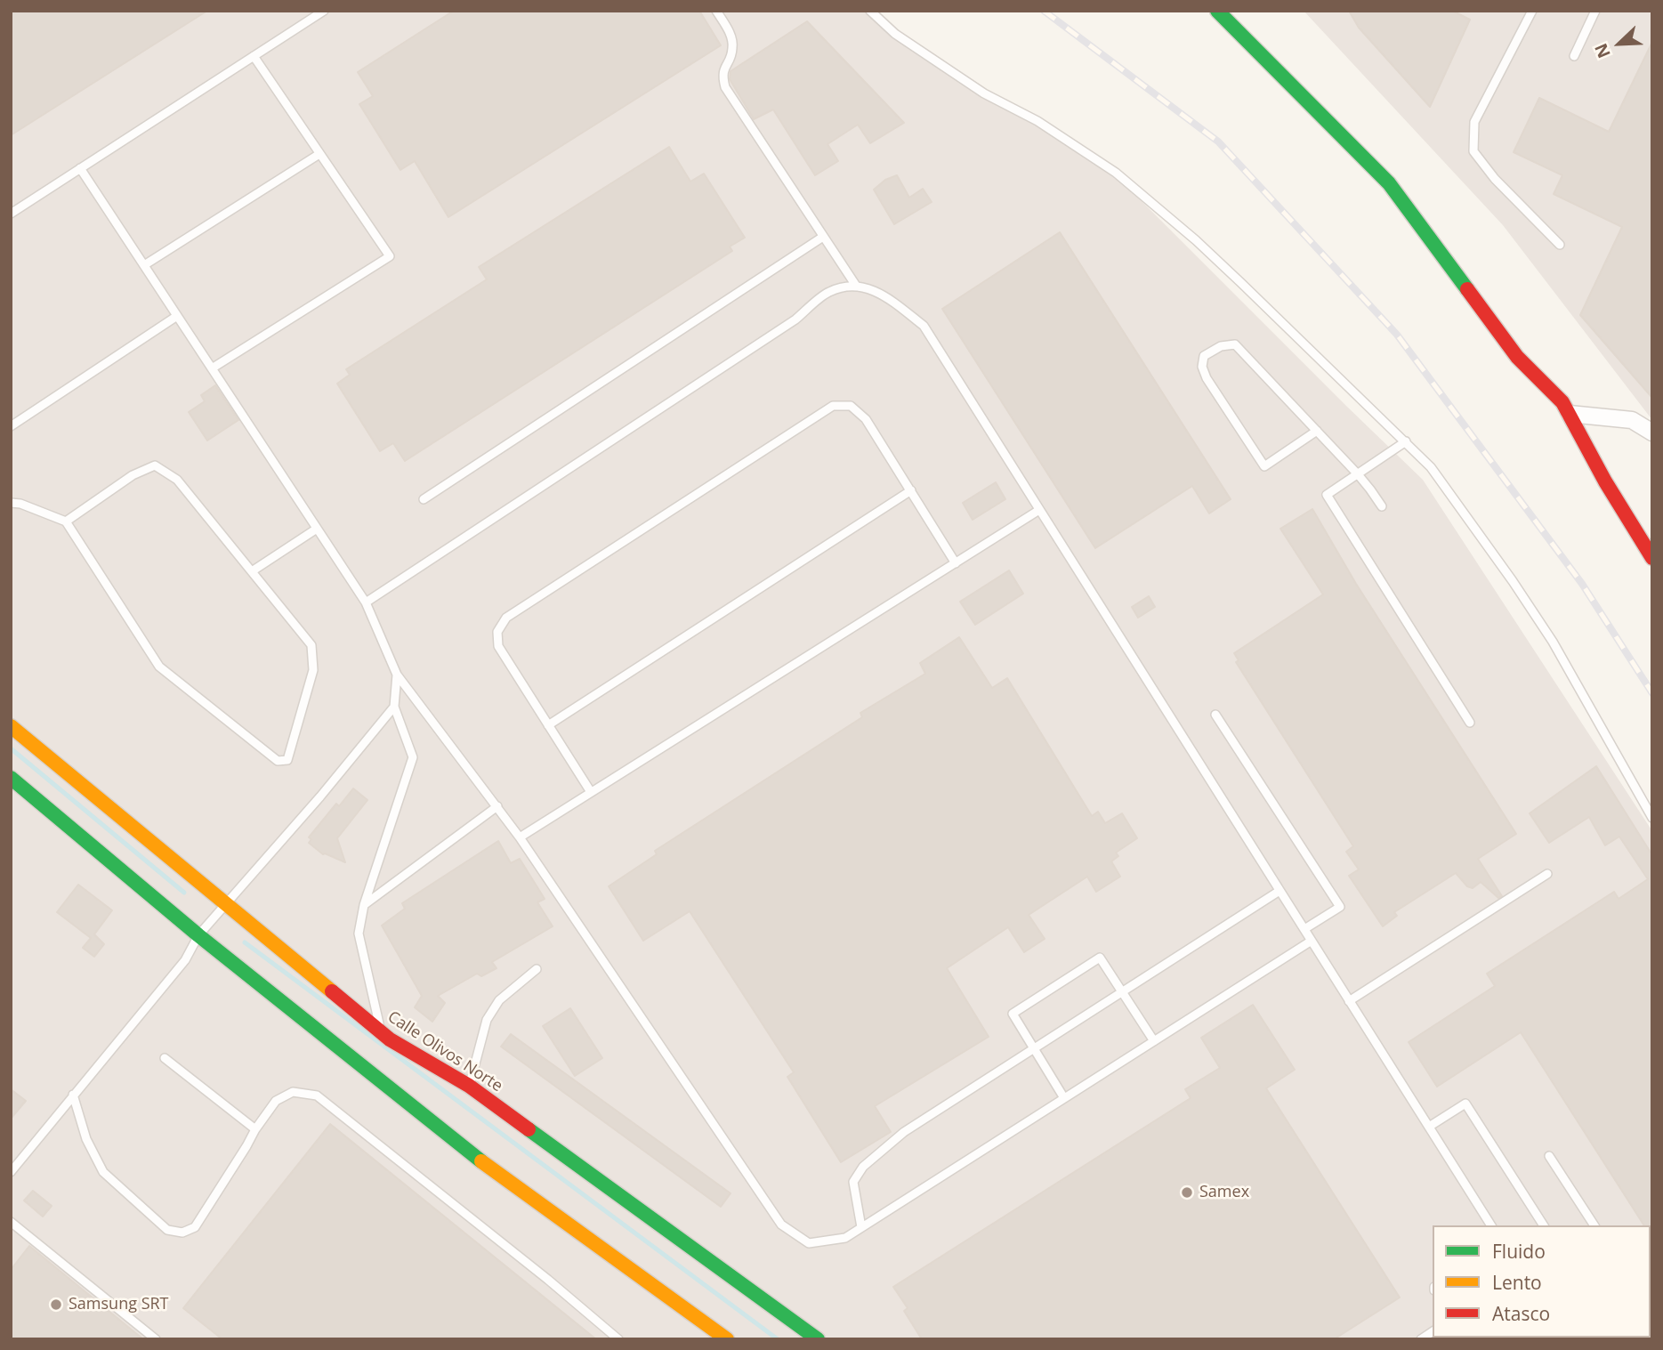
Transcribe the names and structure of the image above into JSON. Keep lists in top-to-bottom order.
{
  "streets": {
    "main road": ["Calle Olivos Norte"]
  },
  "places": ["Samex", "Samsung SRT"],
  "legend": ["Fluido", "Lento", "Atasco"],
  "north": "bottom left"
}
